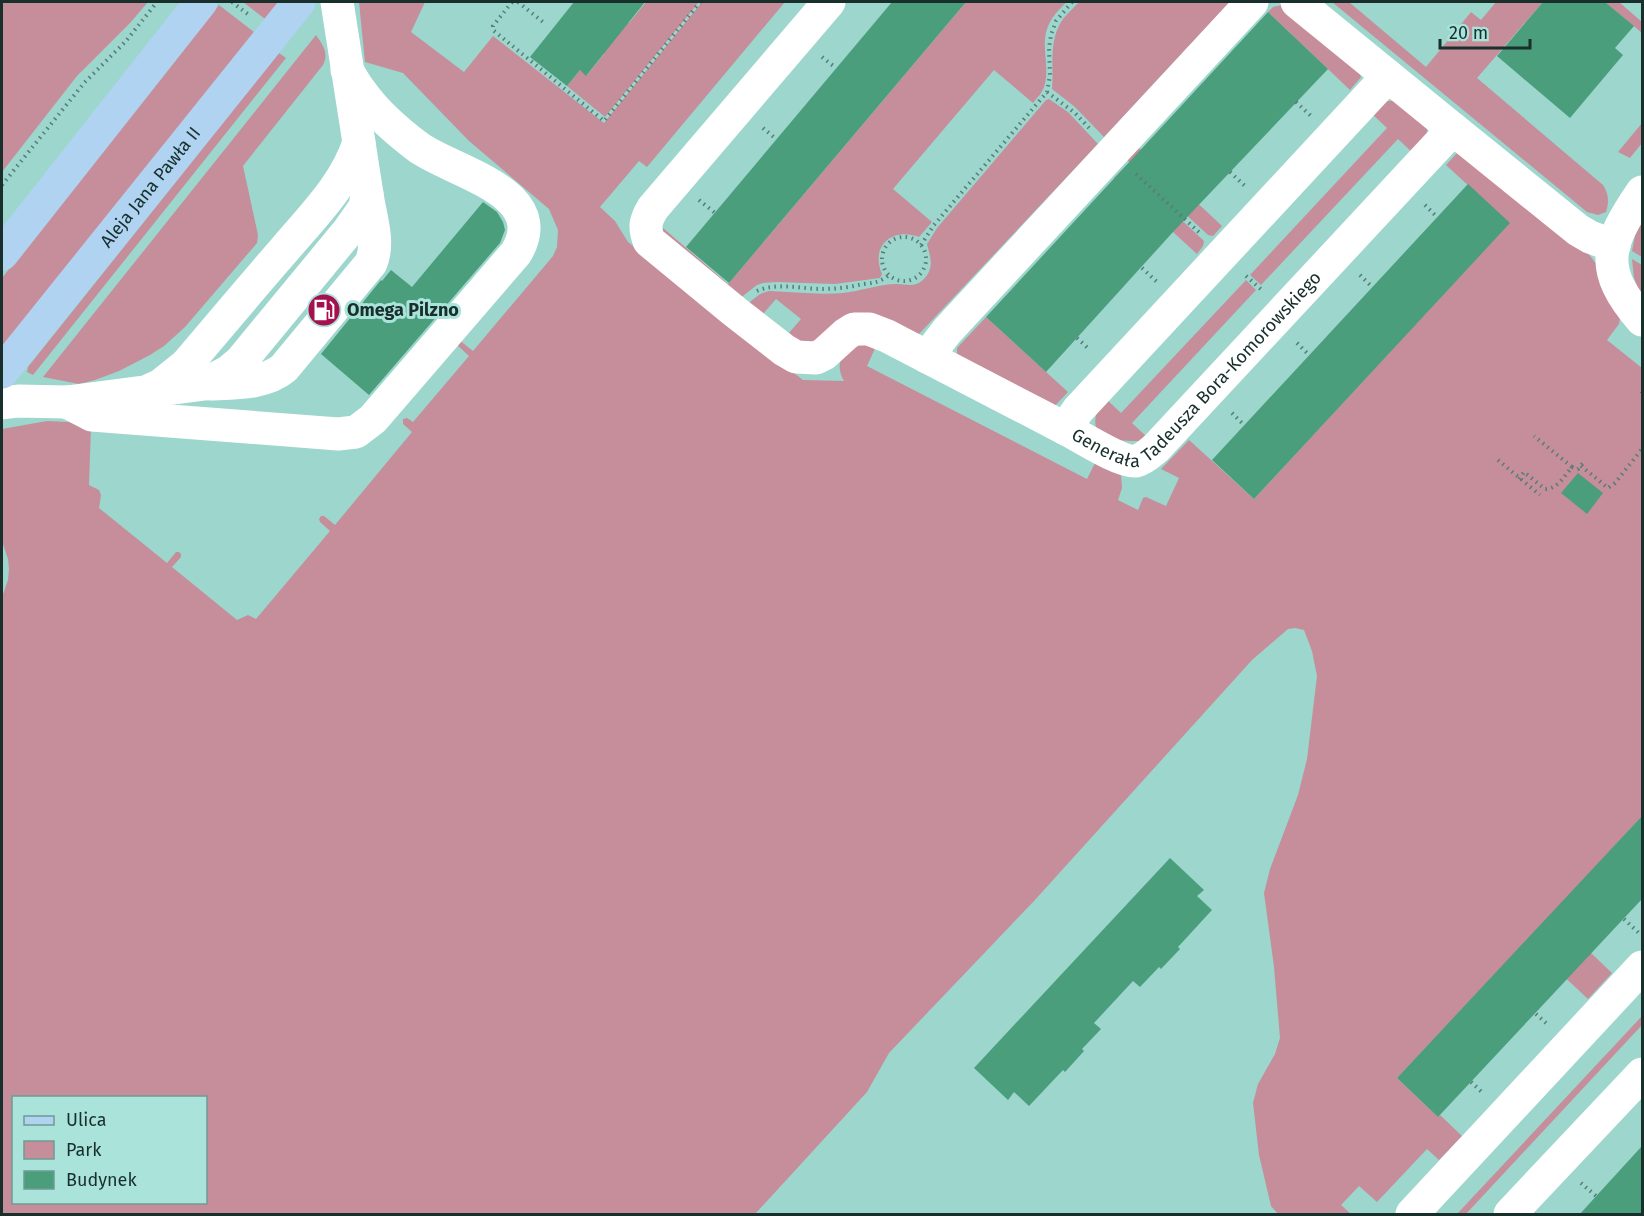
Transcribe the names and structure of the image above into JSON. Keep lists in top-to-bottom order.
{
  "streets": {
    "main road": ["Aleja Jana Pawła II"],
    "street": ["Generała Tadeusza Bora-Komorowskiego"]
  },
  "places": {
    "fuel station": ["Omega Pilzno"]
  },
  "legend": ["Ulica", "Park", "Budynek"],
  "scale_bar": "20 m"
}
